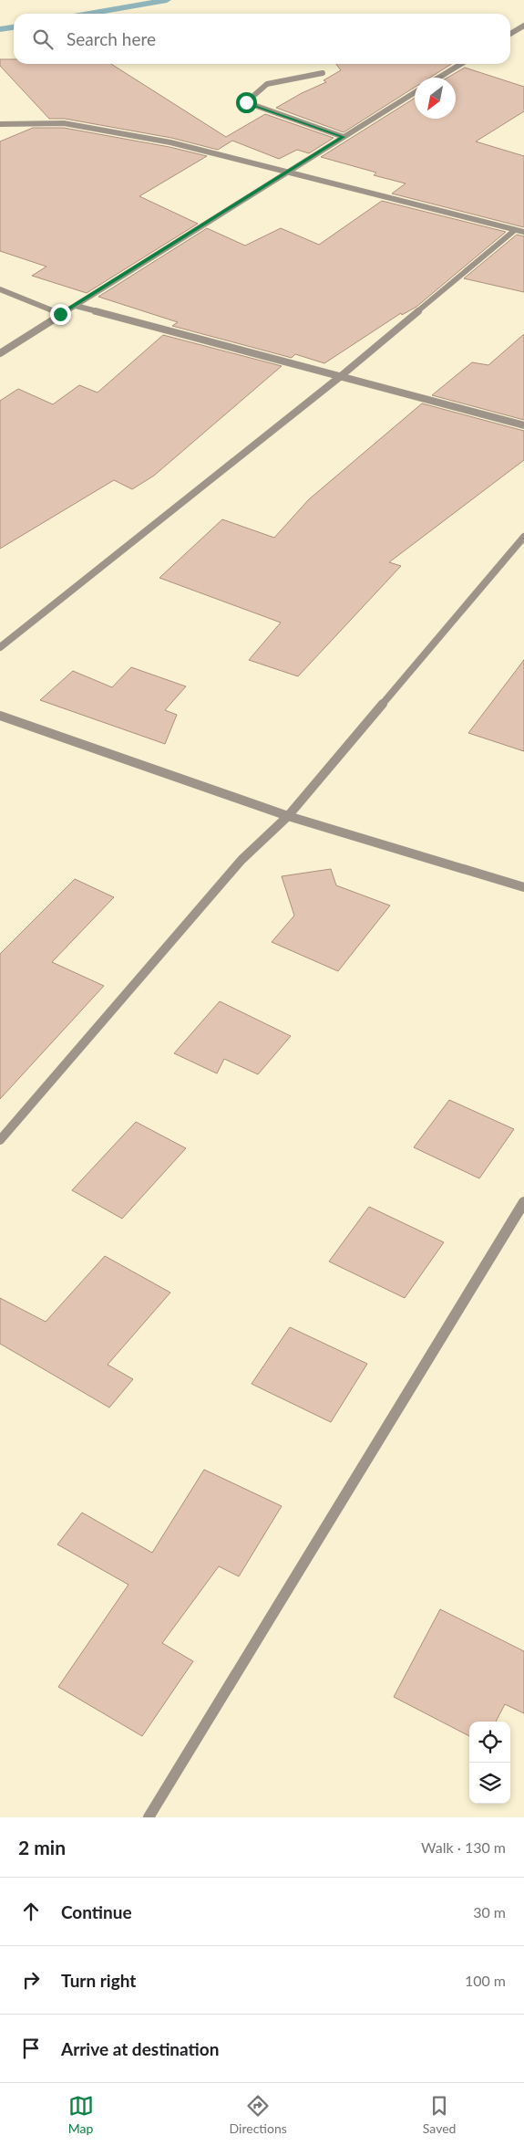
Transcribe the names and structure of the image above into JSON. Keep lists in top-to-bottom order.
{
  "north": "bottom left",
  "page": {
    "search": "Search here",
    "heading": ["2 min", "Walk · 130 m"],
    "list": [
      ["Continue", "30 m"],
      ["Turn right", "100 m"],
      "Arrive at destination"
    ],
    "nav": ["Map", "Directions", "Saved"]
  }
}
